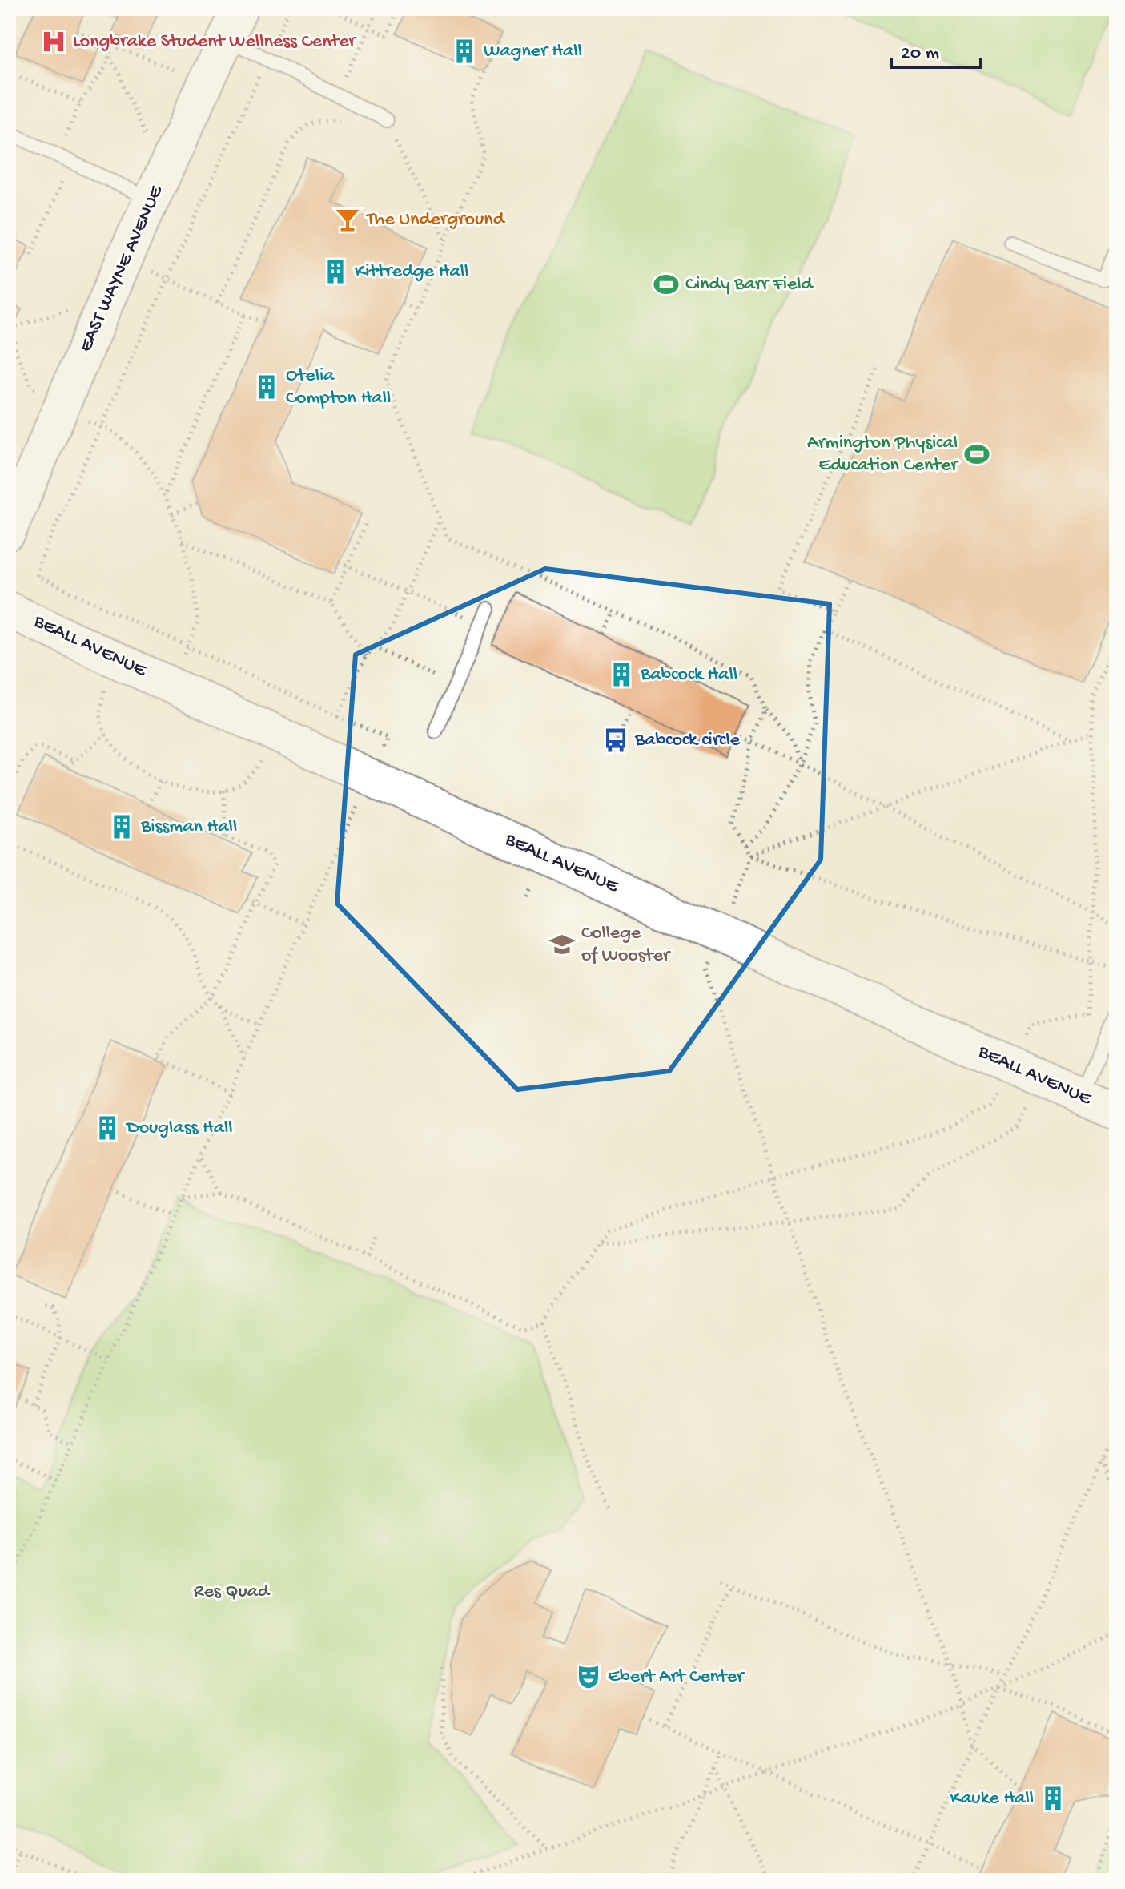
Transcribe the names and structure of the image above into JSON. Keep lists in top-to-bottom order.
{
  "streets": {
    "street": ["EAST WAYNE AVENUE", "BEALL AVENUE"]
  },
  "parks": ["Res Quad"],
  "places": {
    "hospital": ["Longbrake Student Wellness Center"],
    "building": [
      "Wagner Hall",
      "Kittredge Hall",
      "Otelia Compton Hall",
      "Babcock Hall",
      "Bissman Hall",
      "Douglass Hall",
      "Kauke Hall"
    ],
    "bar": ["The Underground"],
    "sports": ["Cindy Barr Field", "Armington Physical Education Center"],
    "bus stop": ["Babcock circle"],
    "school or university": ["College of Wooster"],
    "theatre": ["Ebert Art Center"]
  },
  "scale_bar": "20 m"
}
